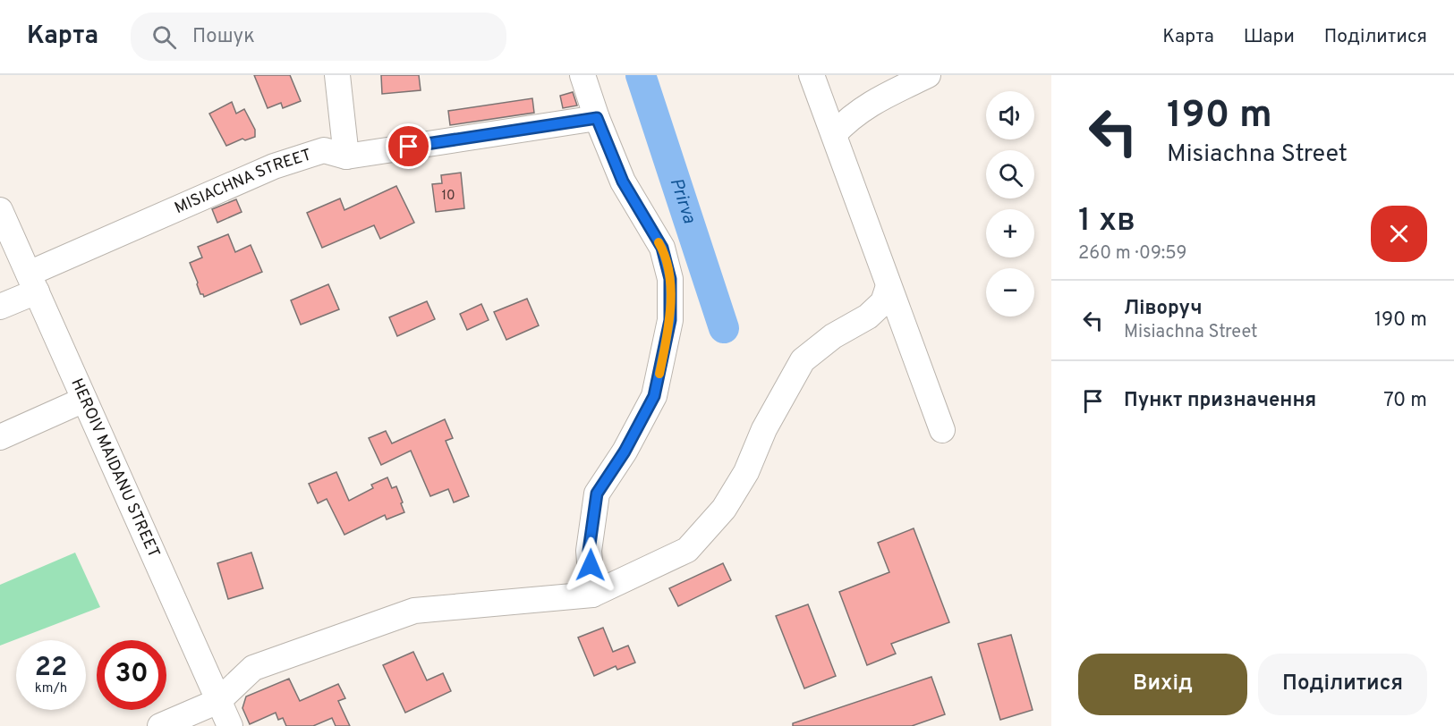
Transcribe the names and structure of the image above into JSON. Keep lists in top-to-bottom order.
{
  "streets": {
    "street": ["MISIACHNA STREET", "HEROIV MAIDANU STREET"]
  },
  "crossings": [
    ["MISIACHNA STREET", "HEROIV MAIDANU STREET"]
  ],
  "water": ["Prirva"],
  "house_numbers": ["10"],
  "page": {
    "header": "Карта",
    "search": "Пошук",
    "nav": ["Карта", "Шари", "Поділитися"],
    "turn": ["190 m", "Misiachna Street"],
    "map_buttons": ["+", "−"],
    "heading": ["1 хв", "260 m · 09:59"],
    "list": [
      {
        "name": "Ліворуч",
        "note": "Misiachna Street",
        "value": "190 m"
      },
      {
        "name": "Пункт призначення",
        "value": "70 m"
      }
    ],
    "speed": "22 km/h",
    "limit": "30",
    "buttons": ["Вихід", "Поділитися"]
  }
}
